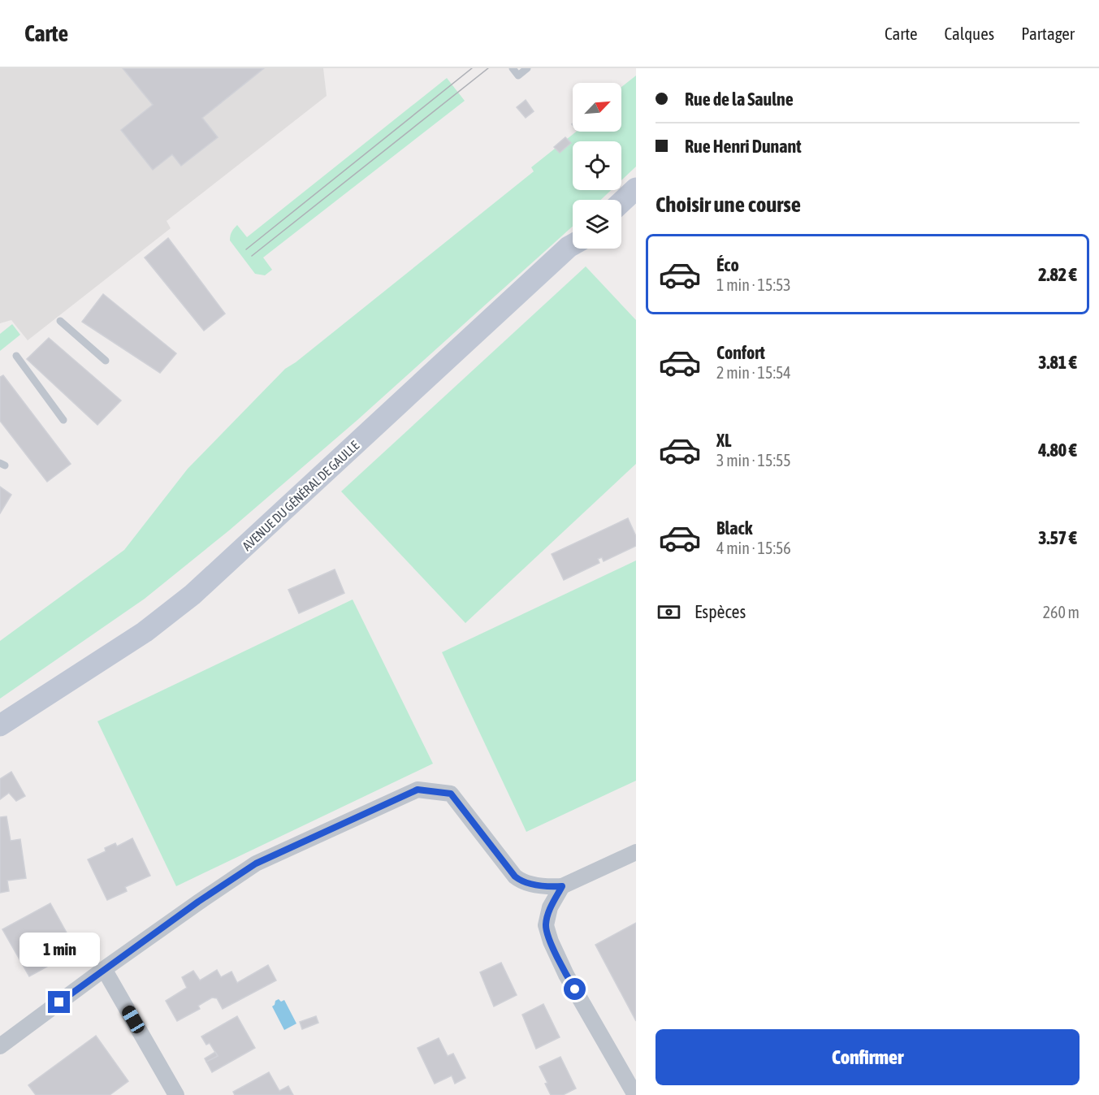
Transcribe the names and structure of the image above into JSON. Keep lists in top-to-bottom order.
{
  "streets": {
    "main road": ["AVENUE DU GÉNÉRAL DE GAULLE"]
  },
  "north": "top right",
  "page": {
    "header": "Carte",
    "nav": ["Carte", "Calques", "Partager"],
    "banner": ["Rue de la Saulne", "Rue Henri Dunant"],
    "heading": "Choisir une course",
    "list": [
      {
        "name": "Éco",
        "note": "1 min · 15:53",
        "value": "2.82 €"
      },
      {
        "name": "Confort",
        "note": "2 min · 15:54",
        "value": "3.81 €"
      },
      {
        "name": "XL",
        "note": "3 min · 15:55",
        "value": "4.80 €"
      },
      {
        "name": "Black",
        "note": "4 min · 15:56",
        "value": "3.57 €"
      }
    ],
    "pay": ["Espèces", "260 m"],
    "bubble": "1 min",
    "buttons": "Confirmer"
  }
}
